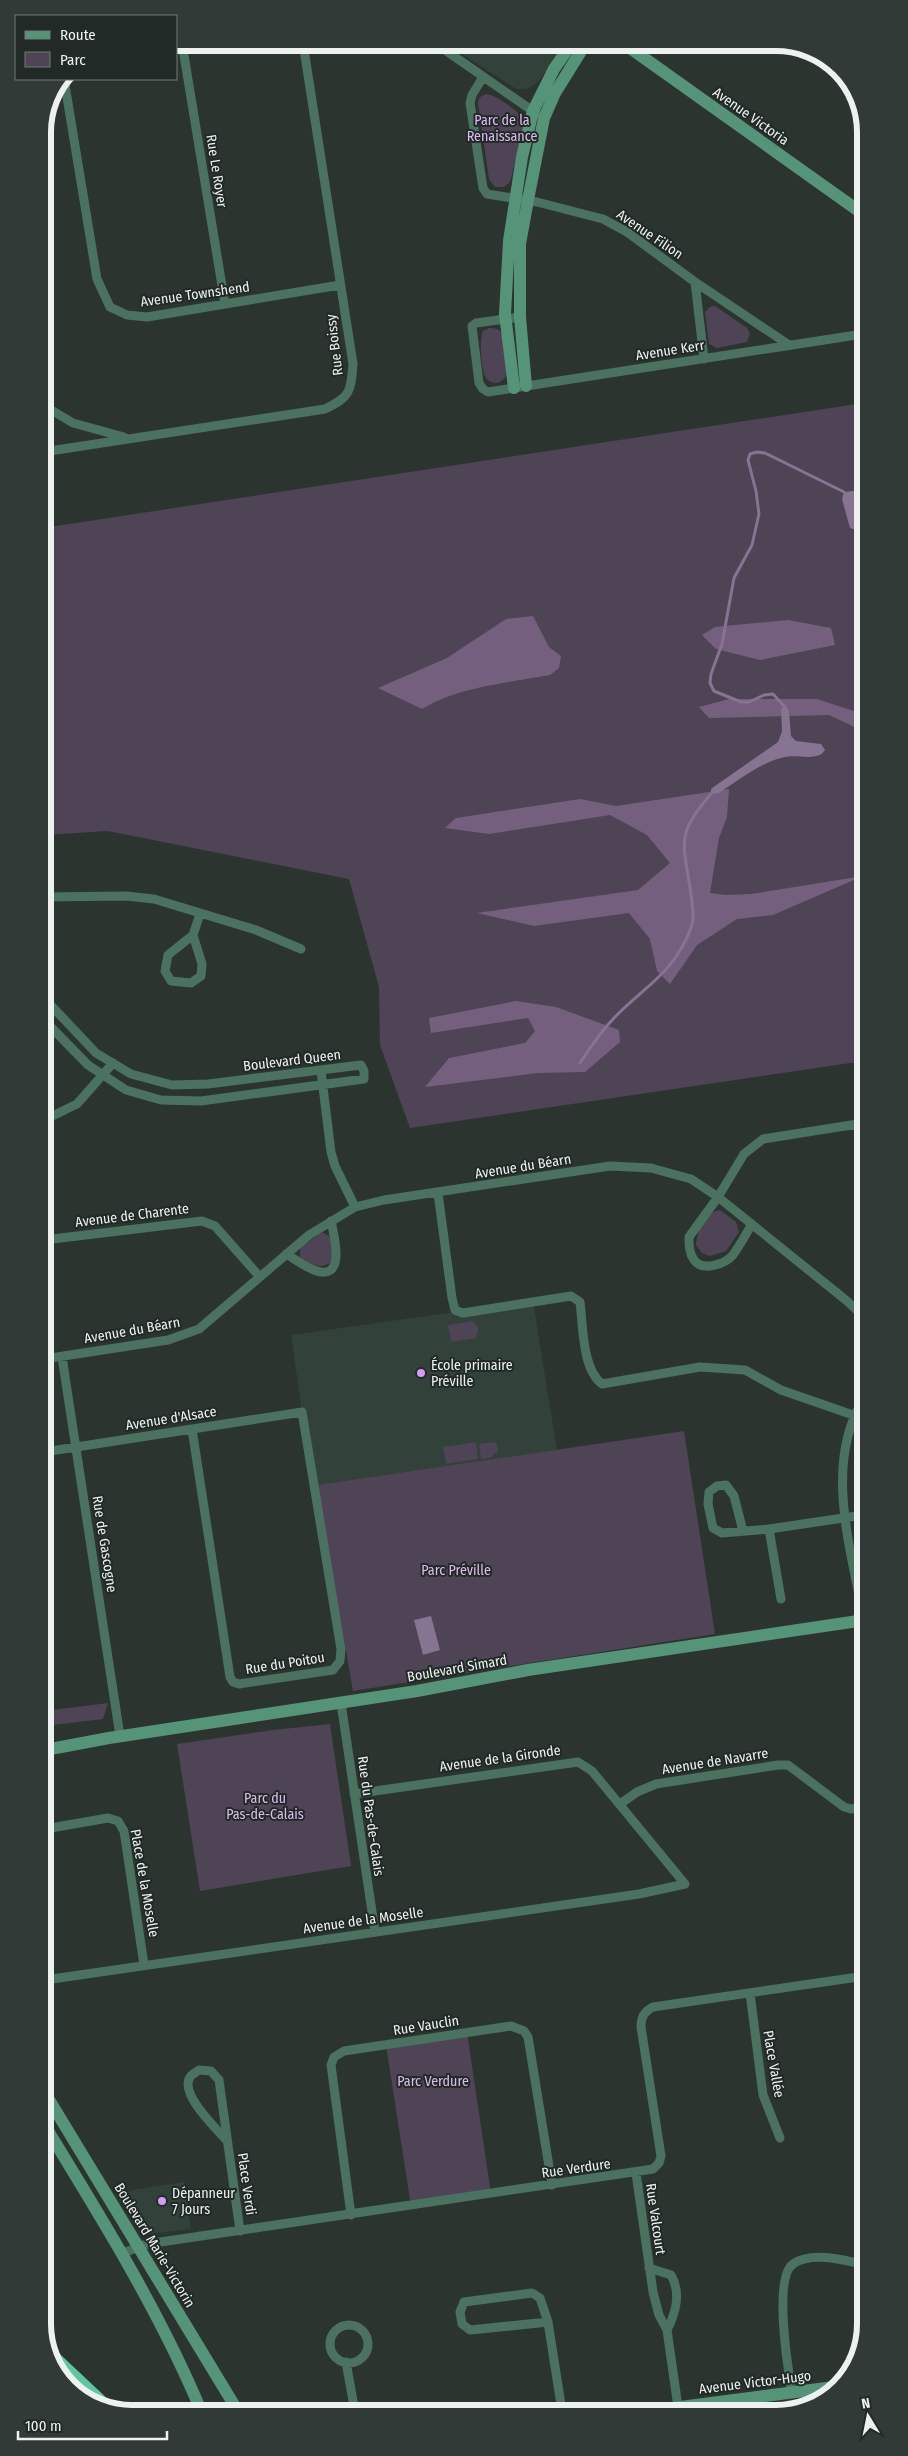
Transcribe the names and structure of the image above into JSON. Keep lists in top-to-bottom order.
{
  "streets": {
    "street": [
      "Avenue Victoria",
      "Rue Le Royer",
      "Avenue Filion",
      "Avenue Townshend",
      "Rue Boissy",
      "Avenue Kerr",
      "Boulevard Queen",
      "Avenue du Béarn",
      "Avenue de Charente",
      "Avenue d'Alsace",
      "Rue de Gascogne",
      "Rue du Poitou",
      "Boulevard Simard",
      "Avenue de la Gironde",
      "Avenue de Navarre",
      "Rue du Pas-de-Calais",
      "Place de la Moselle",
      "Avenue de la Moselle",
      "Rue Vauclin",
      "Place Vallée",
      "Rue Verdure",
      "Place Verdi",
      "Rue Valcourt",
      "Boulevard Marie-Victorin",
      "Avenue Victor-Hugo"
    ]
  },
  "crossings": [
    ["Rue Le Royer", "Avenue Townshend"],
    ["Avenue Filion", "Avenue Kerr"],
    ["Avenue Townshend", "Rue Boissy"],
    ["Avenue du Béarn", "Avenue de Charente"],
    ["Avenue du Béarn", "Rue de Gascogne"],
    ["Avenue d'Alsace", "Rue de Gascogne"],
    ["Avenue d'Alsace", "Rue du Poitou"],
    ["Rue de Gascogne", "Boulevard Simard"],
    ["Boulevard Simard", "Rue du Pas-de-Calais"],
    ["Avenue de la Gironde", "Avenue de Navarre"],
    ["Avenue de la Gironde", "Rue du Pas-de-Calais"],
    ["Avenue de la Gironde", "Avenue de la Moselle"],
    ["Rue du Pas-de-Calais", "Avenue de la Moselle"],
    ["Place de la Moselle", "Avenue de la Moselle"],
    ["Rue Vauclin", "Rue Verdure"],
    ["Place Vallée", "Rue Verdure"],
    ["Rue Verdure", "Place Verdi"],
    ["Rue Verdure", "Rue Valcourt"],
    ["Rue Verdure", "Boulevard Marie-Victorin"]
  ],
  "parks": [
    "Parc de la Renaissance",
    "Parc Préville",
    "Parc du Pas-de-Calais",
    "Parc Verdure"
  ],
  "places": ["École primaire Préville", "Dépanneur 7 Jours"],
  "legend": ["Route", "Parc"],
  "scale_bar": "100 m",
  "north": "top"
}
